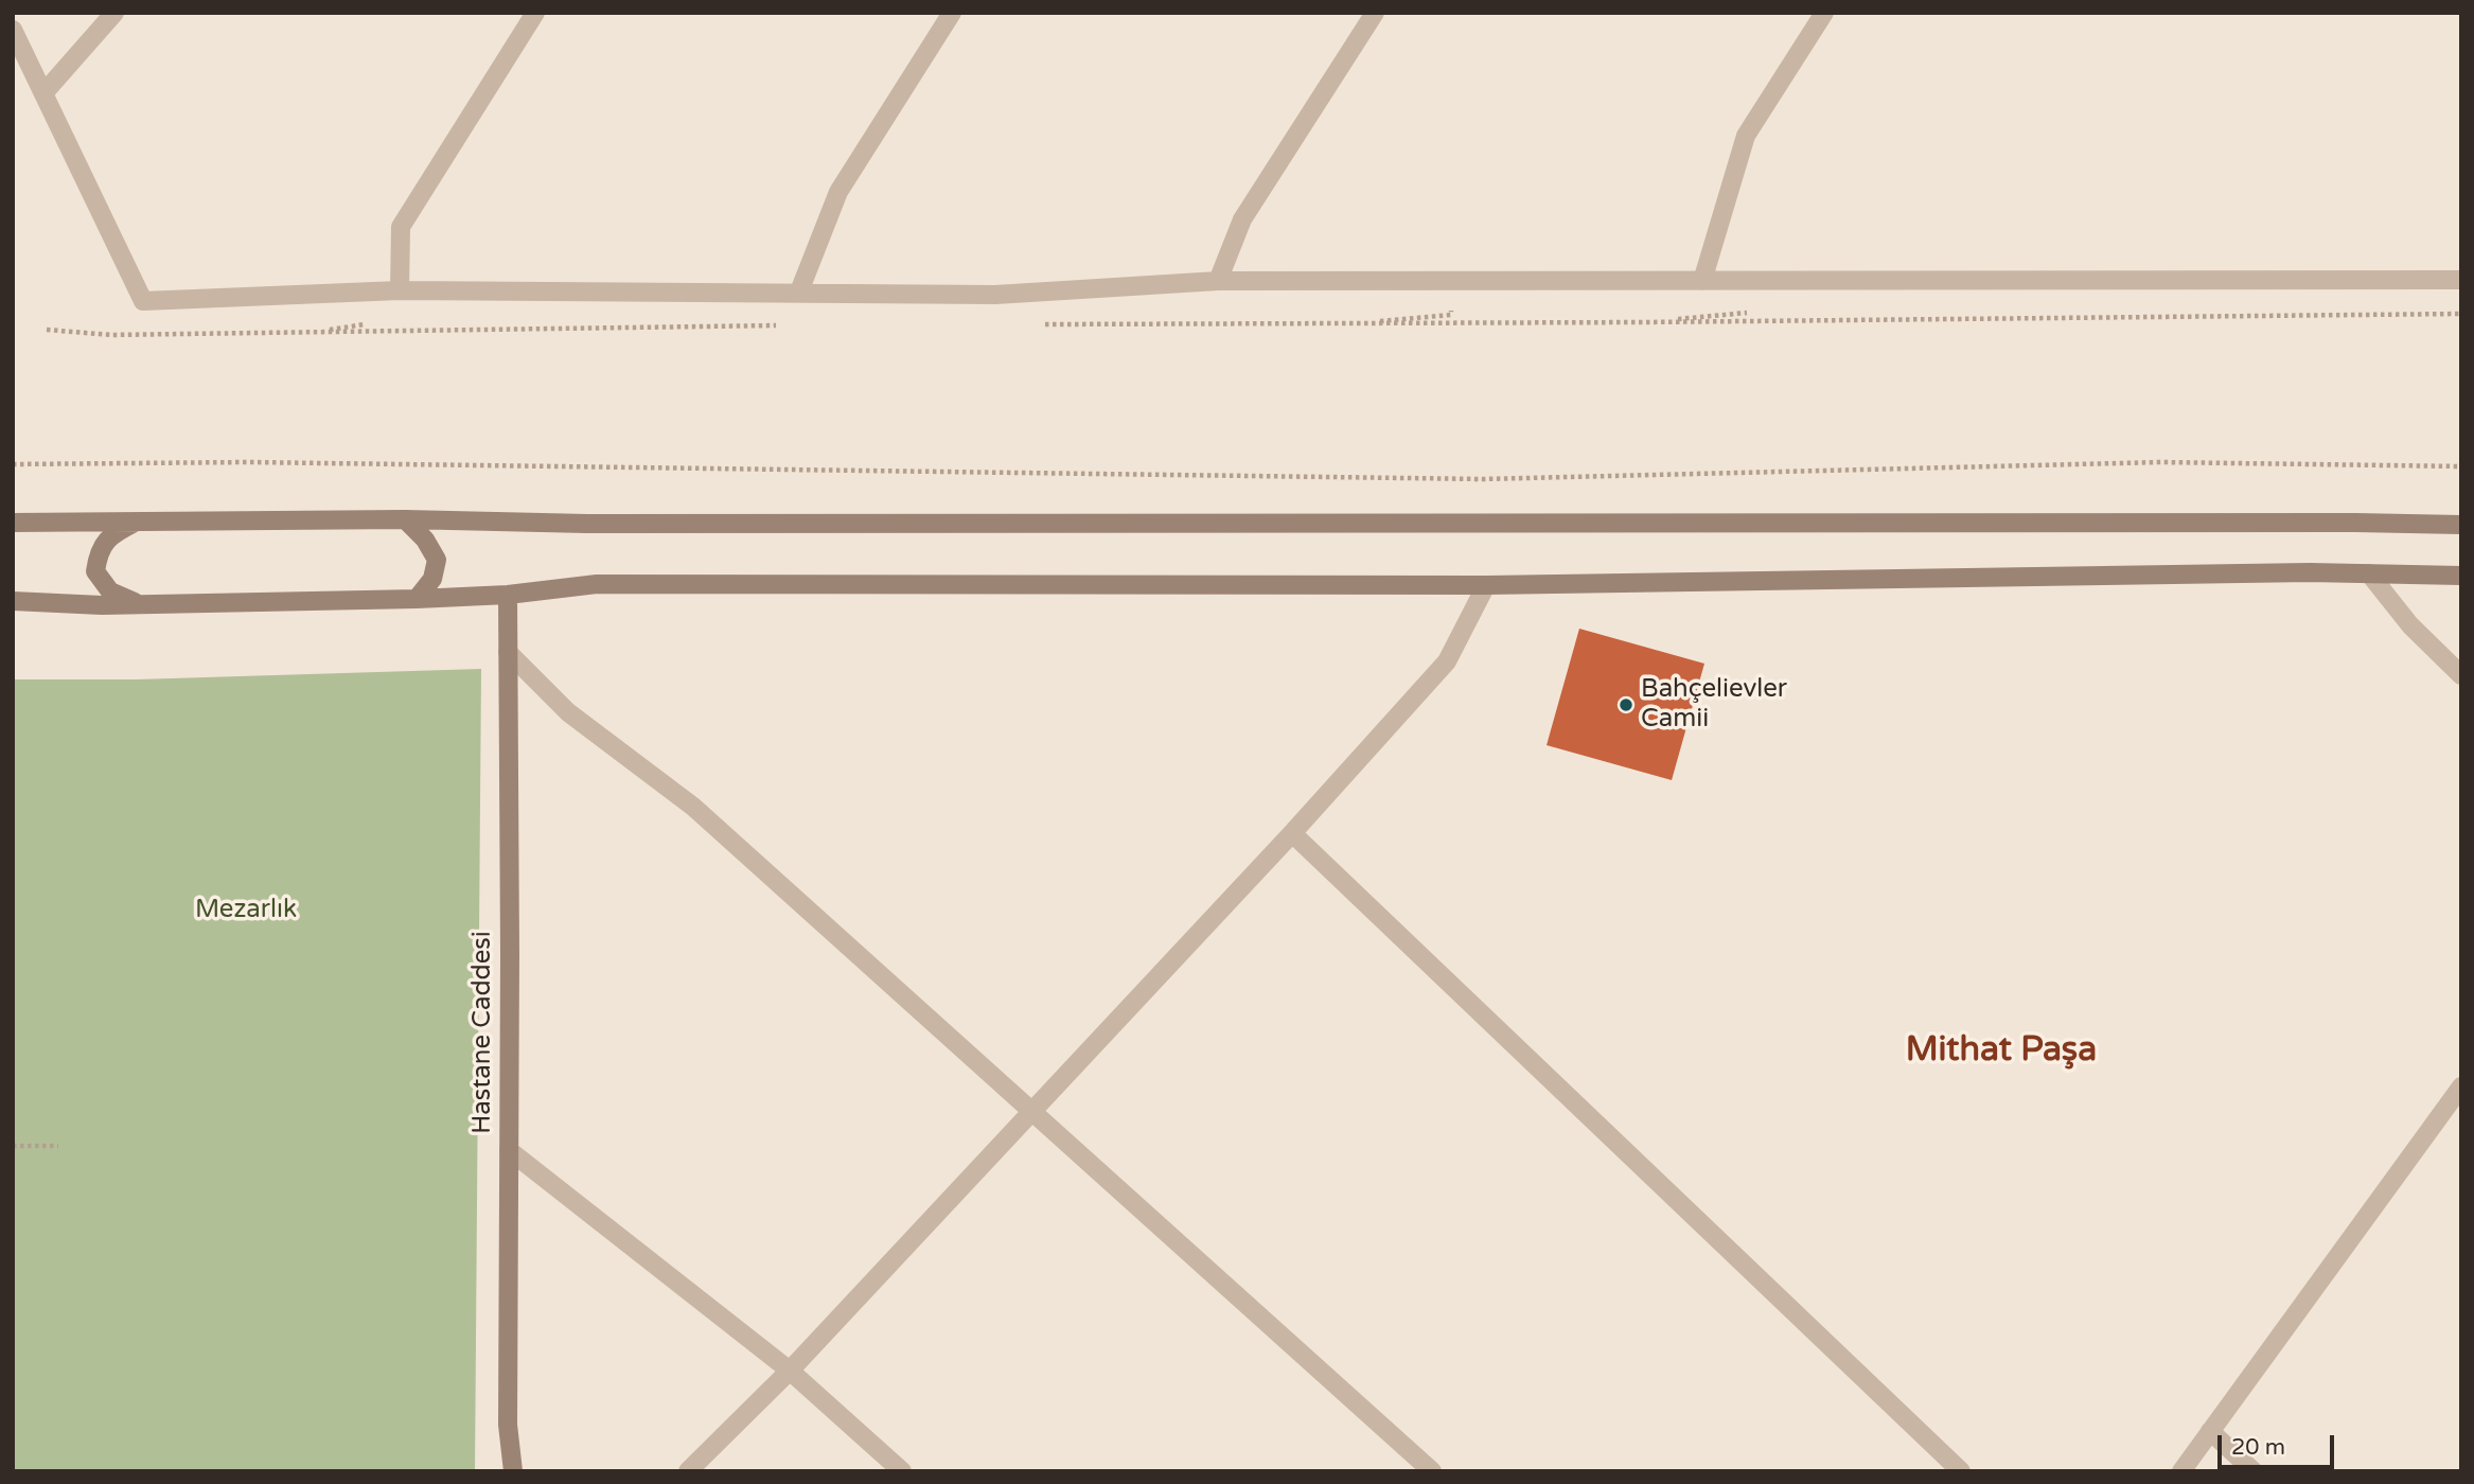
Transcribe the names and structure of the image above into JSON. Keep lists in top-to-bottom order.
{
  "streets": {
    "main road": ["Hastane Caddesi"]
  },
  "districts": ["Mithat Paşa"],
  "parks": ["Mezarlık"],
  "places": ["Bahçelievler Camii"],
  "scale_bar": "20 m"
}
